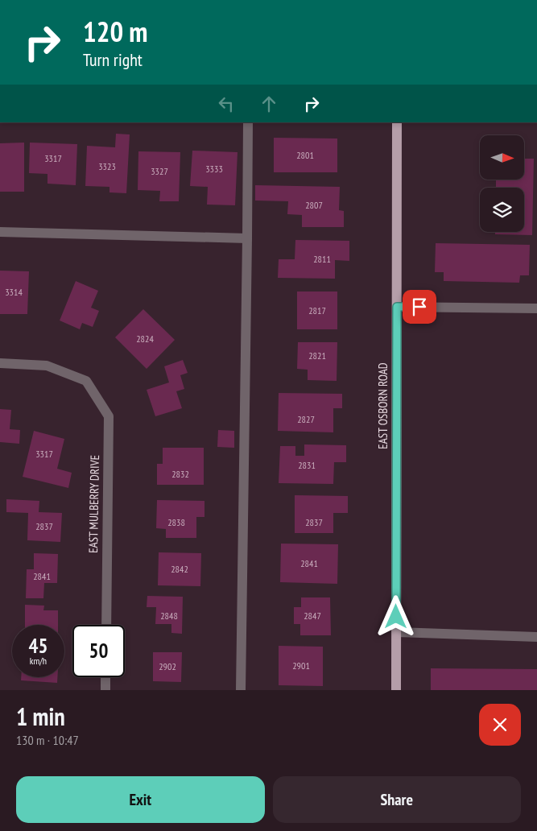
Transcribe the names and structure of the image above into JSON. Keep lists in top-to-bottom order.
{
  "streets": {
    "main road": ["EAST OSBORN ROAD"],
    "street": ["EAST MULBERRY DRIVE"]
  },
  "house_numbers": [
    "2801",
    "3317",
    "3323",
    "3333",
    "3327",
    "2807",
    "2811",
    "3314",
    "2817",
    "2824",
    "2821",
    "2827",
    "3317",
    "2831",
    "2832",
    "2838",
    "2837",
    "2837",
    "2841",
    "2842",
    "2841",
    "2848",
    "2847",
    "2901",
    "2902"
  ],
  "north": "right",
  "page": {
    "turn": ["120 m", "Turn right"],
    "speed": "45 km/h",
    "limit": "50",
    "heading": ["1 min", "130 m · 10:47"],
    "buttons": ["Exit", "Share"]
  }
}
